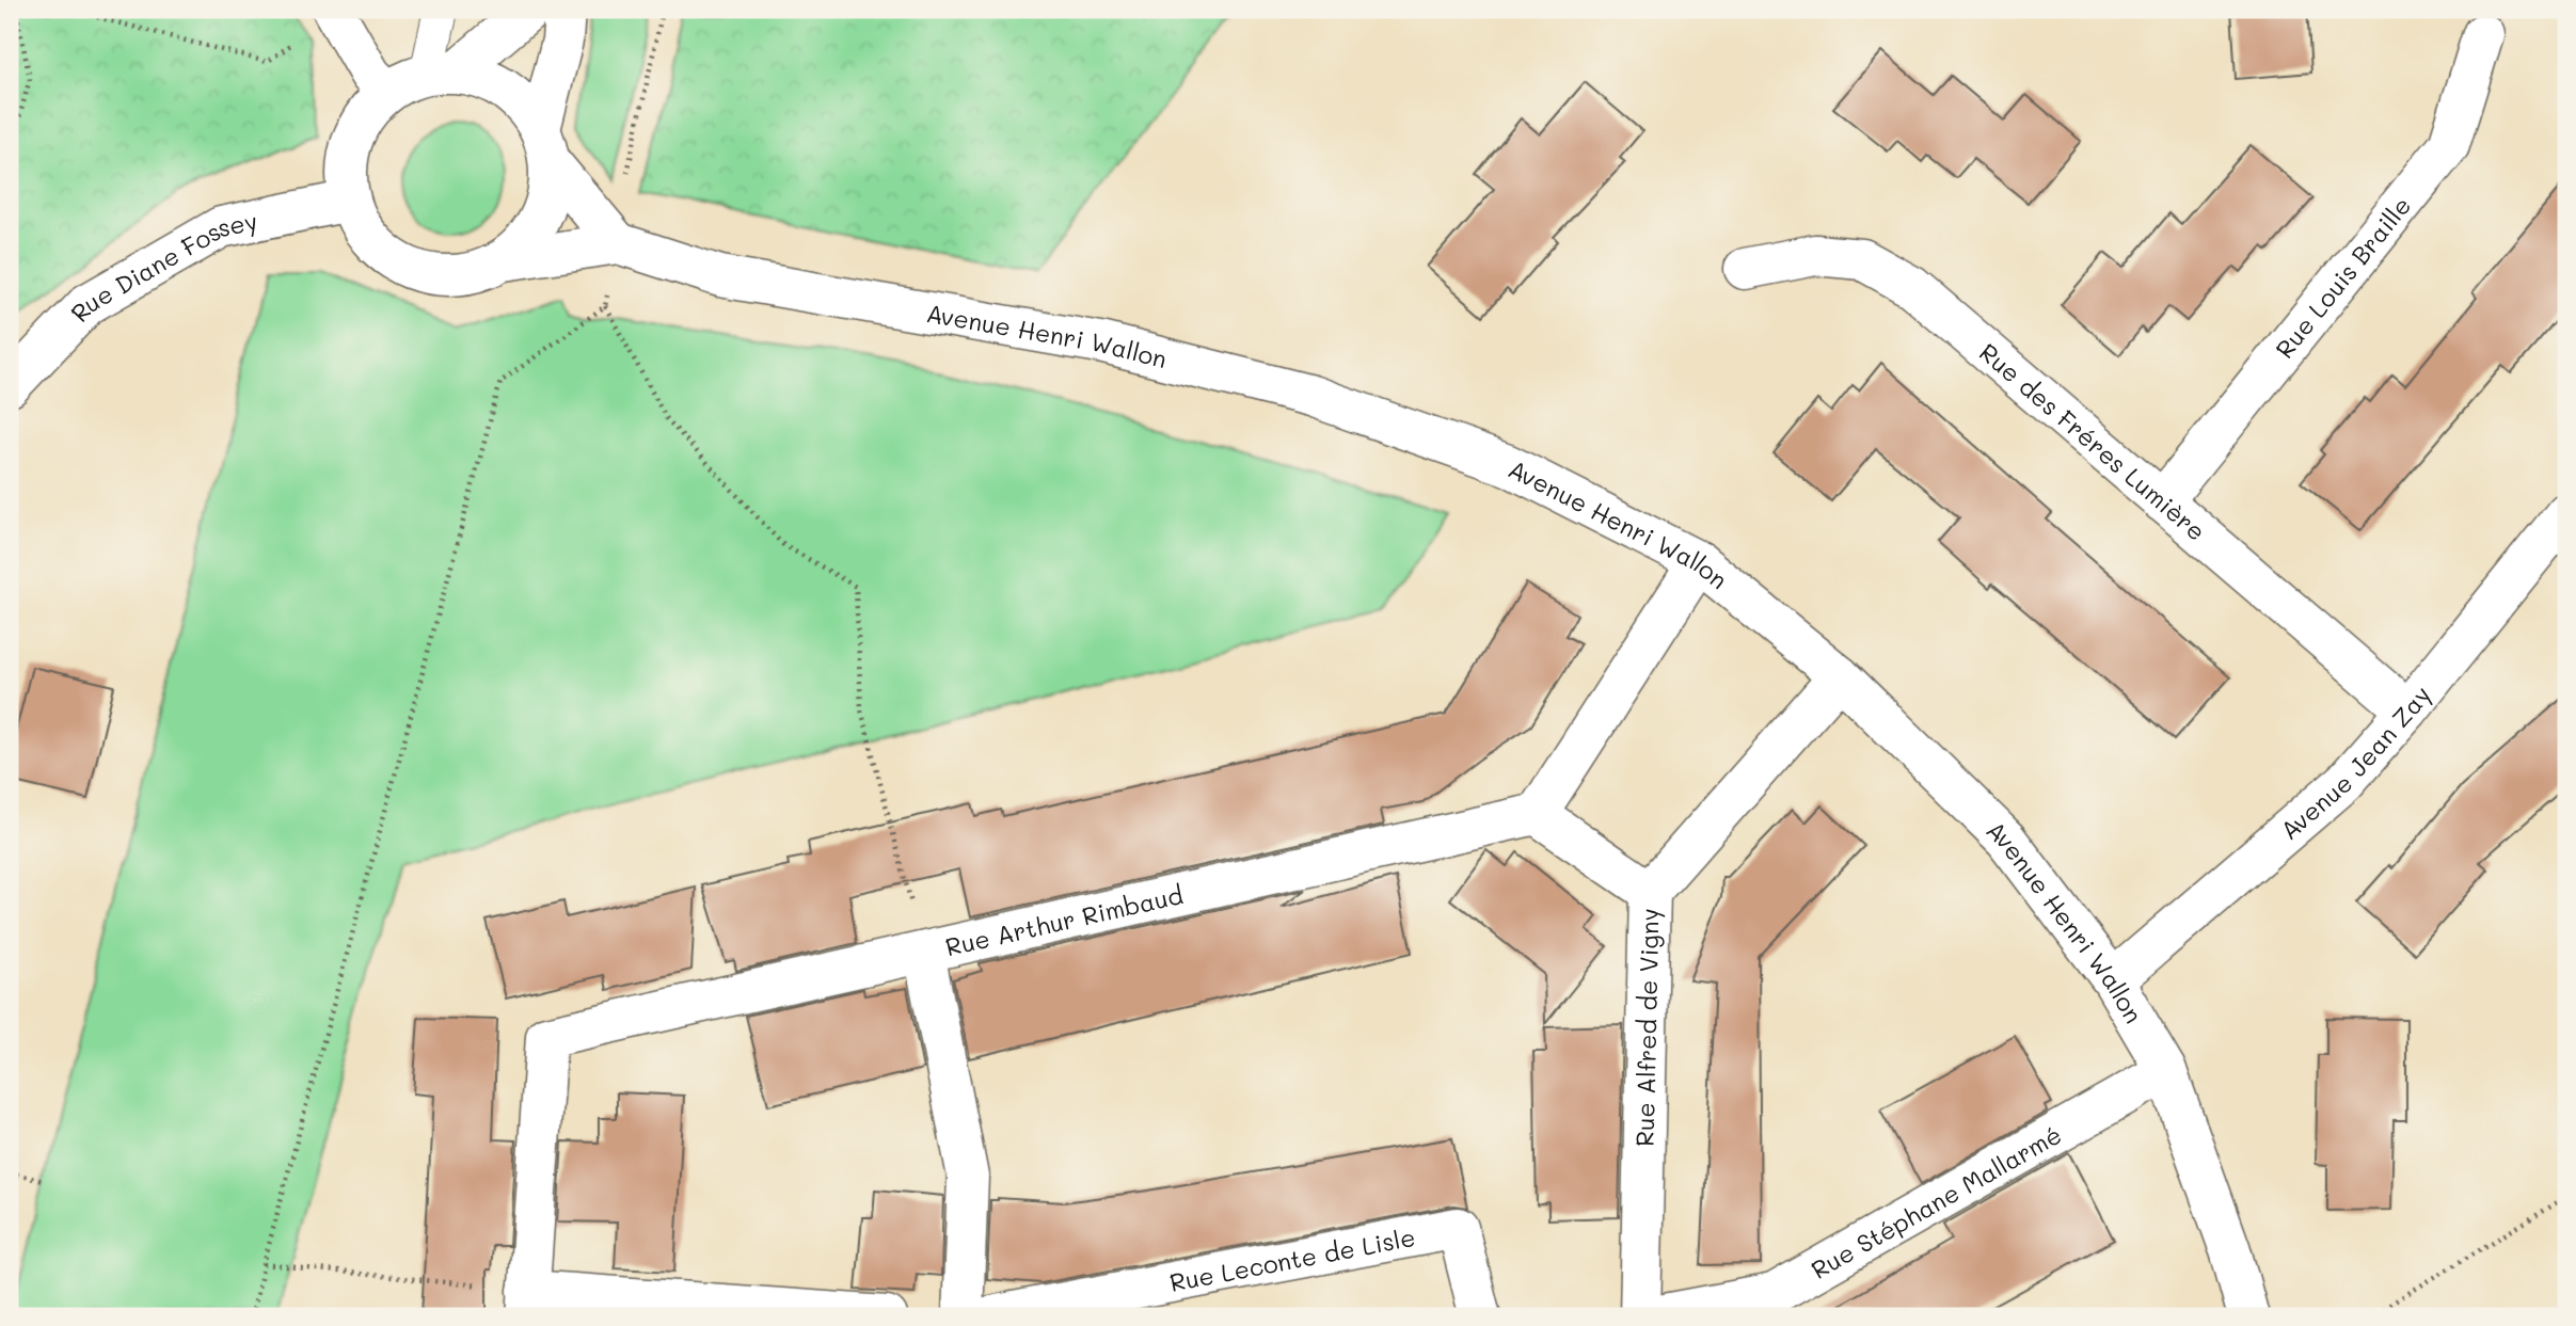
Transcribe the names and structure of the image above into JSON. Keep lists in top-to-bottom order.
{
  "streets": {
    "street": [
      "Rue Diane Fossey",
      "Rue Louis Braille",
      "Avenue Henri Wallon",
      "Rue des Fréres Lumière",
      "Avenue Jean Zay",
      "Rue Arthur Rimbaud",
      "Rue Alfred de Vigny",
      "Rue Stéphane Mallarmé",
      "Rue Leconte de Lisle"
    ]
  },
  "crossings": [
    ["Rue Diane Fossey", "Avenue Henri Wallon"],
    ["Rue Louis Braille", "Rue des Fréres Lumière"],
    ["Avenue Henri Wallon", "Avenue Jean Zay"],
    ["Avenue Henri Wallon", "Rue Alfred de Vigny"],
    ["Avenue Henri Wallon", "Rue Stéphane Mallarmé"],
    ["Rue des Fréres Lumière", "Avenue Jean Zay"]
  ]
}
